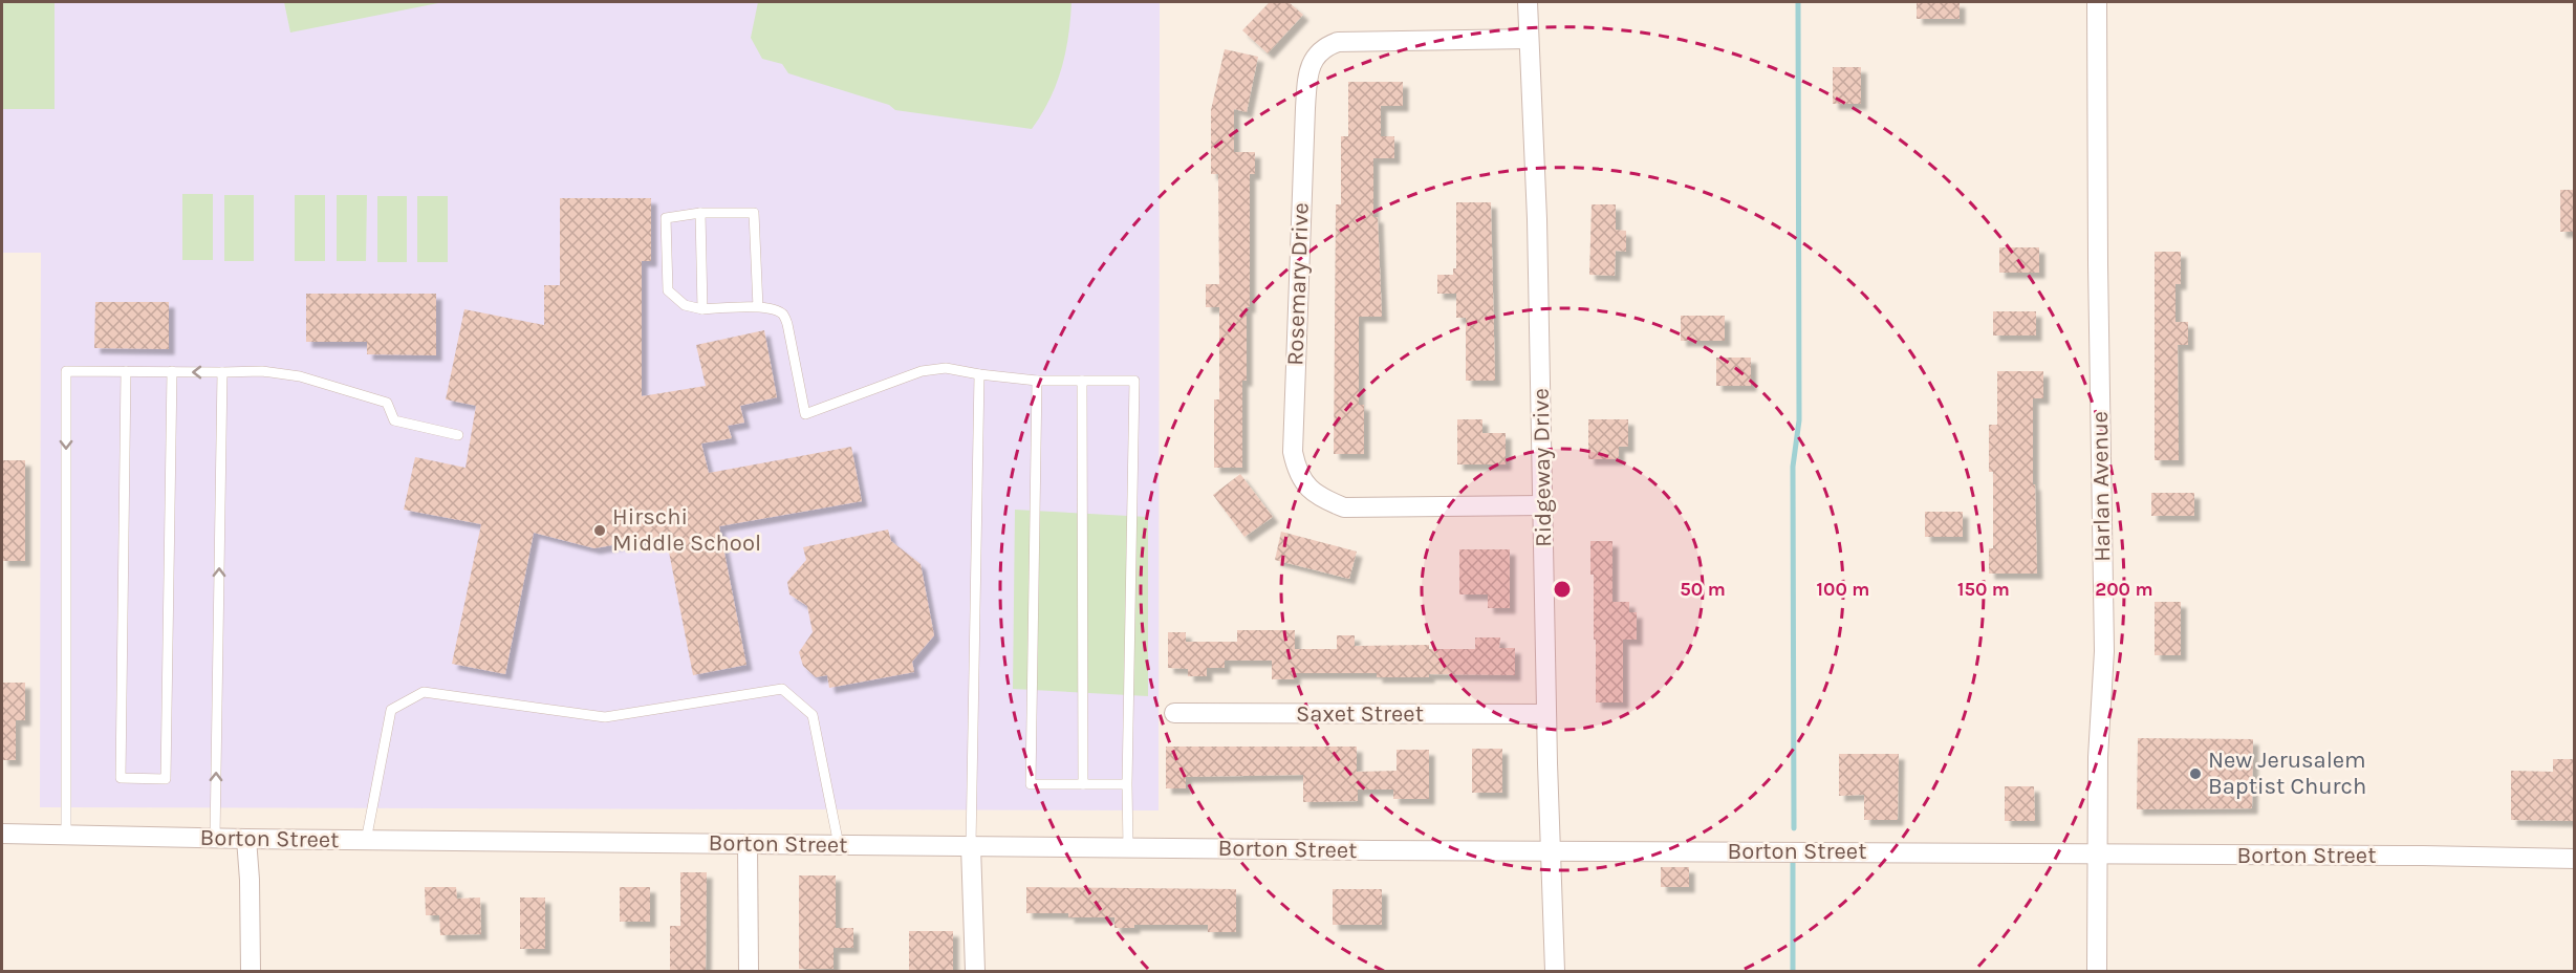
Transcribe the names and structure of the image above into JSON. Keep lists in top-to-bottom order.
{
  "streets": {
    "street": [
      "Rosemary Drive",
      "Ridgeway Drive",
      "Harlan Avenue",
      "Saxet Street",
      "Borton Street"
    ]
  },
  "crossings": [
    ["Rosemary Drive", "Ridgeway Drive"],
    ["Ridgeway Drive", "Saxet Street"],
    ["Ridgeway Drive", "Borton Street"],
    ["Harlan Avenue", "Borton Street"]
  ],
  "places": ["Hirschi Middle School", "New Jerusalem Baptist Church"],
  "rings": [
    "50 m",
    "100 m",
    "150 m",
    "200 m"
  ]
}
